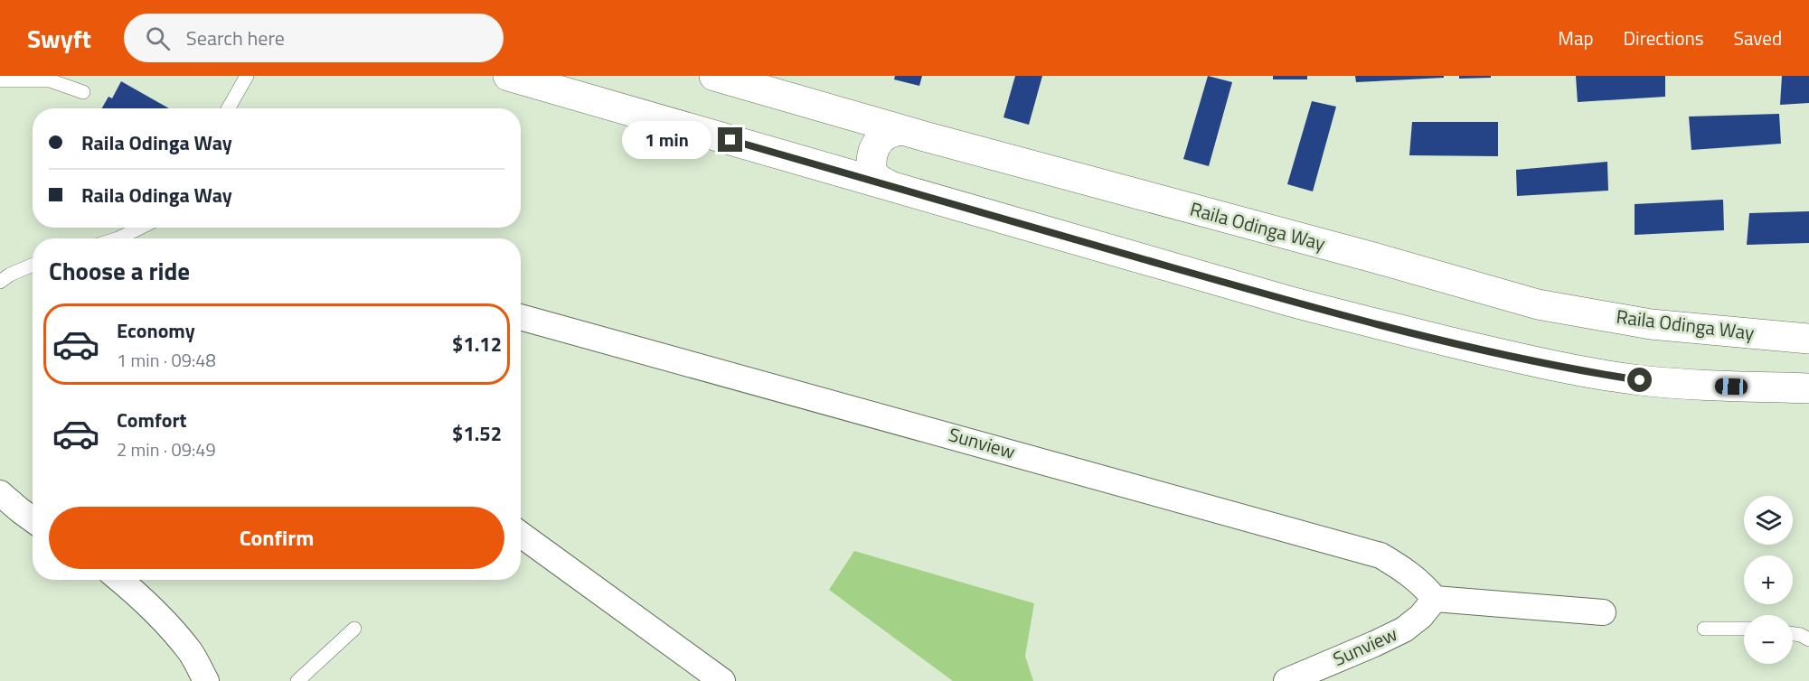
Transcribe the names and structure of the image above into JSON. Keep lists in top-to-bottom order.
{
  "streets": {
    "main road": ["Raila Odinga Way"],
    "street": ["Sunview"]
  },
  "page": {
    "header": "Swyft",
    "search": "Search here",
    "nav": ["Map", "Directions", "Saved"],
    "banner": ["Raila Odinga Way", "Raila Odinga Way"],
    "bubble": "1 min",
    "heading": "Choose a ride",
    "list": [
      {
        "name": "Economy",
        "note": "1 min · 09:48",
        "value": "$1.12"
      },
      {
        "name": "Comfort",
        "note": "2 min · 09:49",
        "value": "$1.52"
      }
    ],
    "map_buttons": ["+", "−"],
    "buttons": "Confirm"
  }
}
